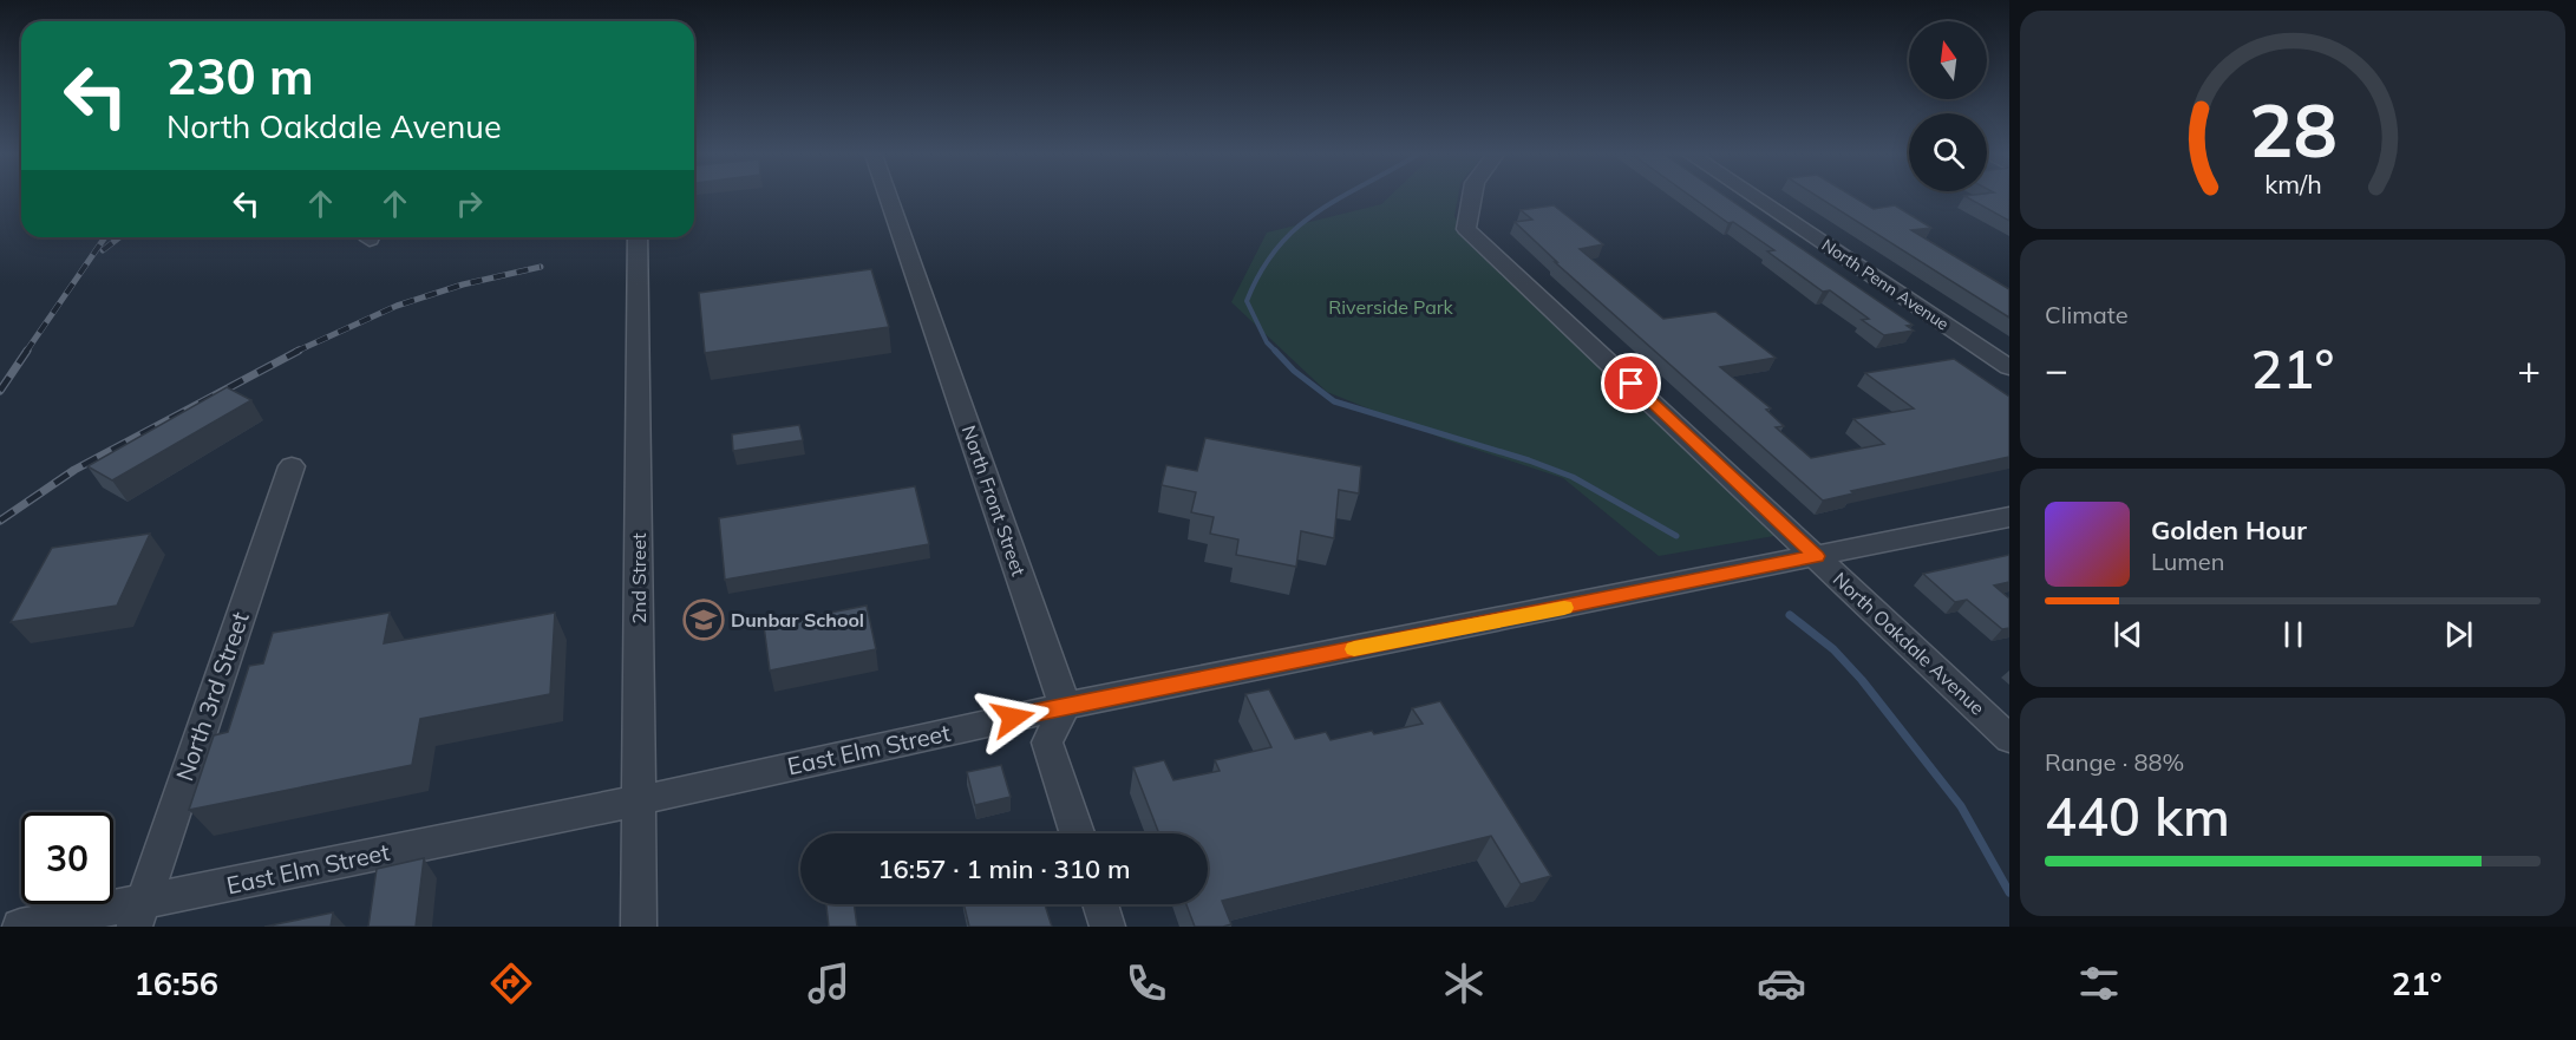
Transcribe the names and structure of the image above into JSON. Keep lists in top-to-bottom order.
{
  "streets": {
    "street": [
      "North Penn Avenue",
      "North Front Street",
      "2nd Street",
      "North Oakdale Avenue",
      "North 3rd Street",
      "East Elm Street"
    ]
  },
  "crossings": [
    ["North Front Street", "East Elm Street"],
    ["2nd Street", "East Elm Street"],
    ["North Oakdale Avenue", "East Elm Street"],
    ["North 3rd Street", "East Elm Street"]
  ],
  "parks": ["Riverside Park"],
  "places": {
    "school or university": ["Dunbar School"]
  },
  "north": "top",
  "page": {
    "turn": ["230 m", "North Oakdale Avenue"],
    "tile": [
      "Climate",
      ["Range · 88%", "440 km"]
    ],
    "heat": ["−", "21°", "+"],
    "song": ["Golden Hour", "Lumen"],
    "limit": "30",
    "trip": "16:57 · 1 min · 310 m",
    "tabs": ["16:56", "21°"],
    "gauge": ["28", "km/h"]
  }
}
